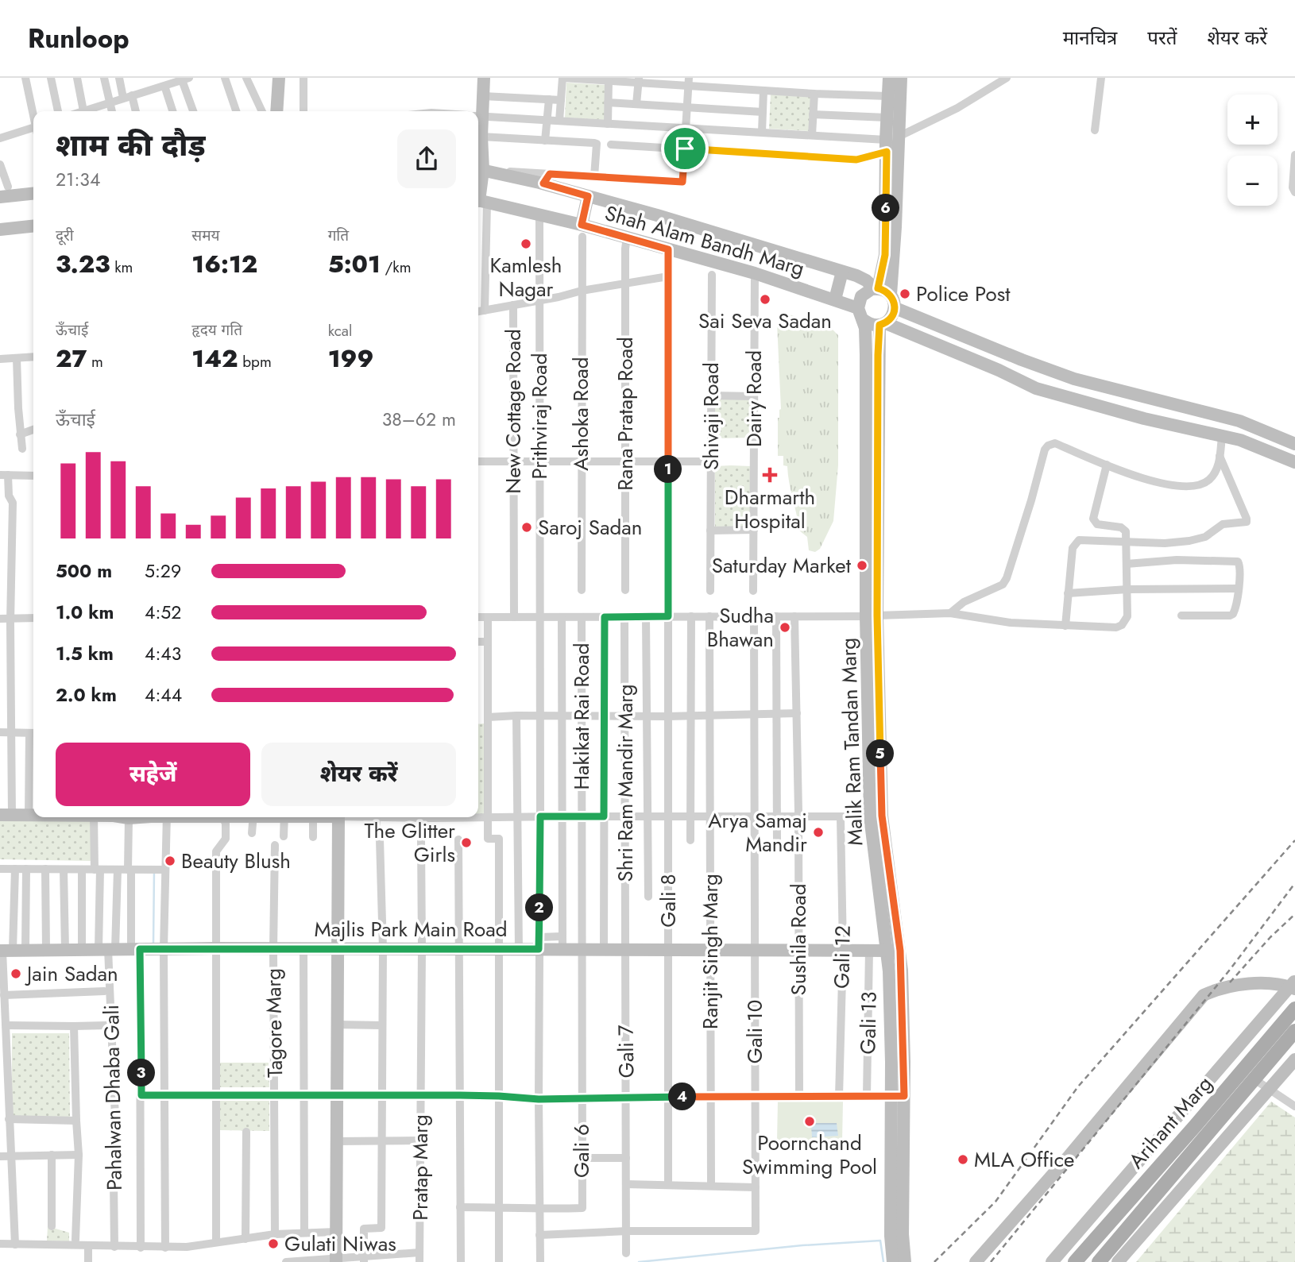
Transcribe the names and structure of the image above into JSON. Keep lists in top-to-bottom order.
{
  "streets": {
    "main road": ["Arihant Marg"],
    "street": [
      "Shah Alam Bandh Marg",
      "Dairy Road",
      "New Cottage Road",
      "Ashoka Road",
      "Rana Pratap Road",
      "Prithviraj Road",
      "Shivaji Road",
      "Hakikat Rai Road",
      "Malik Ram Tandan Marg",
      "Shri Ram Mandir Marg",
      "Gali 8",
      "Majlis Park Main Road",
      "Sushila Road",
      "Ranjit Singh Marg",
      "Gali 12",
      "Tagore Marg",
      "Gali 13",
      "Gali 10",
      "Gali 7",
      "Pahalwan Dhaba Gali",
      "Gali 6",
      "Pratap Marg"
    ]
  },
  "crossings": [
    ["Shah Alam Bandh Marg", "Dairy Road"],
    ["Shah Alam Bandh Marg", "New Cottage Road"],
    ["Shah Alam Bandh Marg", "Ashoka Road"],
    ["Shah Alam Bandh Marg", "Rana Pratap Road"],
    ["Shah Alam Bandh Marg", "Prithviraj Road"],
    ["Shah Alam Bandh Marg", "Malik Ram Tandan Marg"],
    ["Shah Alam Bandh Marg", "Gali 8"],
    ["Prithviraj Road", "Majlis Park Main Road"],
    ["Prithviraj Road", "Gali 10"],
    ["Prithviraj Road", "Gali 6"],
    ["Hakikat Rai Road", "Majlis Park Main Road"],
    ["Hakikat Rai Road", "Gali 6"],
    ["Malik Ram Tandan Marg", "Majlis Park Main Road"],
    ["Shri Ram Mandir Marg", "Majlis Park Main Road"],
    ["Shri Ram Mandir Marg", "Gali 7"],
    ["Gali 8", "Majlis Park Main Road"],
    ["Majlis Park Main Road", "Sushila Road"],
    ["Majlis Park Main Road", "Ranjit Singh Marg"],
    ["Majlis Park Main Road", "Gali 12"],
    ["Majlis Park Main Road", "Tagore Marg"],
    ["Majlis Park Main Road", "Gali 13"],
    ["Majlis Park Main Road", "Gali 10"],
    ["Majlis Park Main Road", "Gali 7"],
    ["Majlis Park Main Road", "Pahalwan Dhaba Gali"],
    ["Majlis Park Main Road", "Gali 6"],
    ["Majlis Park Main Road", "Pratap Marg"],
    ["Gali 10", "Gali 7"]
  ],
  "places": {
    "other": [
      "Kamlesh Nagar",
      "Police Post",
      "Sai Seva Sadan",
      "Saroj Sadan",
      "Saturday Market",
      "Sudha Bhawan",
      "Arya Samaj Mandir",
      "The Glitter Girls",
      "Beauty Blush",
      "Jain Sadan",
      "Poornchand Swimming Pool",
      "MLA Office",
      "Gulati Niwas"
    ],
    "health": ["Dharmarth Hospital"]
  },
  "page": {
    "header": "Runloop",
    "nav": ["मानचित्र", "परतें", "शेयर करें"],
    "map_buttons": ["+", "−"],
    "heading": ["शाम की दौड़", "21:34"],
    "pins": [
      "6",
      "1",
      "5",
      "2",
      "3",
      "4"
    ],
    "stats": [
      ["दूरी", "3.23 km"],
      ["समय", "16:12"],
      ["गति", "5:01 /km"],
      ["ऊँचाई", "27 m"],
      ["हृदय गति", "142 bpm"],
      ["kcal", "199"]
    ],
    "chart": ["ऊँचाई", "38–62 m"],
    "list": [
      {
        "name": "500 m",
        "note": "5:29"
      },
      {
        "name": "1.0 km",
        "note": "4:52"
      },
      {
        "name": "1.5 km",
        "note": "4:43"
      },
      {
        "name": "2.0 km",
        "note": "4:44"
      }
    ],
    "buttons": ["सहेजें", "शेयर करें"]
  }
}
